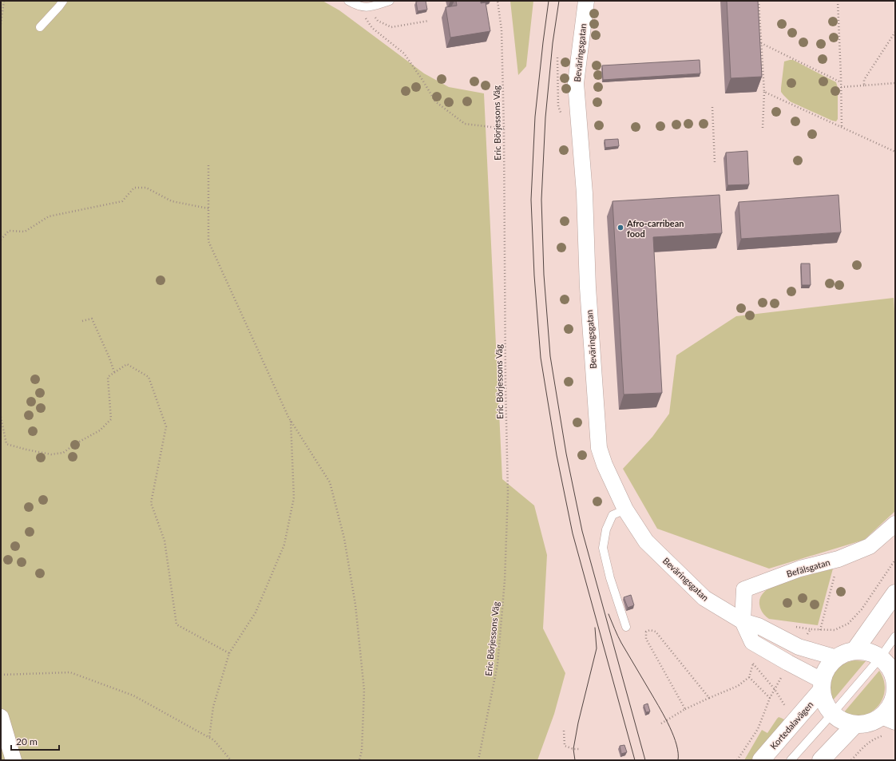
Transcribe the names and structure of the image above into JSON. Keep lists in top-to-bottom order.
{
  "streets": {
    "main road": ["Kortedalavägen"],
    "street": ["Beväringsgatan", "Befälsgatan"],
    "path": ["Eric Börjessons Väg"]
  },
  "crossings": [
    ["Beväringsgatan", "Befälsgatan"],
    ["Beväringsgatan", "Kortedalavägen"]
  ],
  "places": ["Afro-carribean food"],
  "scale_bar": "20 m"
}
